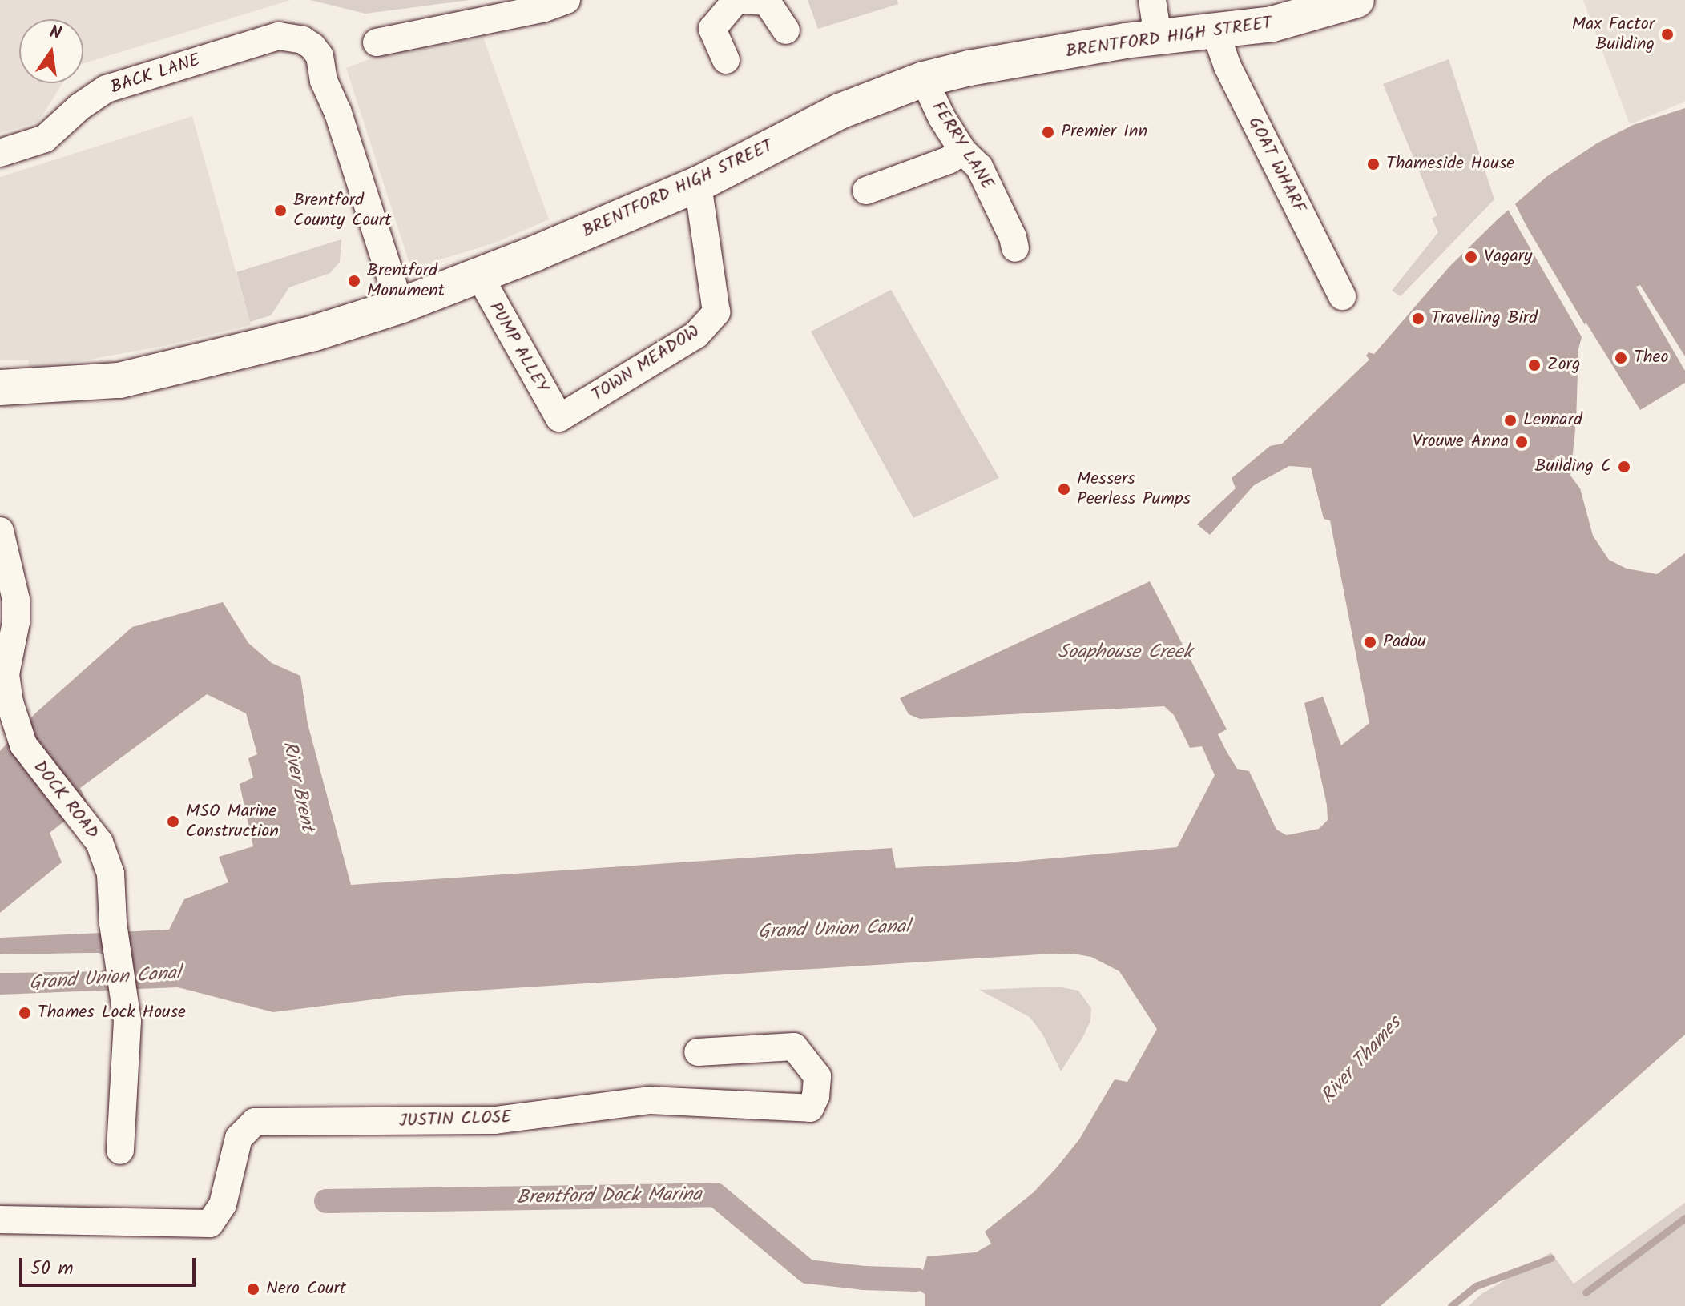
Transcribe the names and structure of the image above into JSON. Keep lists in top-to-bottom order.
{
  "streets": {
    "main road": ["BRENTFORD HIGH STREET"],
    "street": [
      "BACK LANE",
      "FERRY LANE",
      "GOAT WHARF",
      "PUMP ALLEY",
      "TOWN MEADOW",
      "DOCK ROAD",
      "JUSTIN CLOSE"
    ]
  },
  "crossings": [
    ["BRENTFORD HIGH STREET", "BACK LANE"],
    ["BRENTFORD HIGH STREET", "FERRY LANE"],
    ["BRENTFORD HIGH STREET", "GOAT WHARF"],
    ["BRENTFORD HIGH STREET", "PUMP ALLEY"],
    ["BRENTFORD HIGH STREET", "TOWN MEADOW"],
    ["PUMP ALLEY", "TOWN MEADOW"]
  ],
  "water": [
    "Soaphouse Creek",
    "River Brent",
    "Grand Union Canal",
    "River Thames",
    "Brentford Dock Marina"
  ],
  "places": [
    "Max Factor Building",
    "Premier Inn",
    "Thameside House",
    "Brentford County Court",
    "Vagary",
    "Brentford Monument",
    "Travelling Bird",
    "Theo",
    "Zorg",
    "Lennard",
    "Vrouwe Anna",
    "Building C",
    "Messers Peerless Pumps",
    "Padou",
    "MSO Marine Construction",
    "Thames Lock House",
    "Nero Court"
  ],
  "scale_bar": "50 m",
  "north": "top"
}
